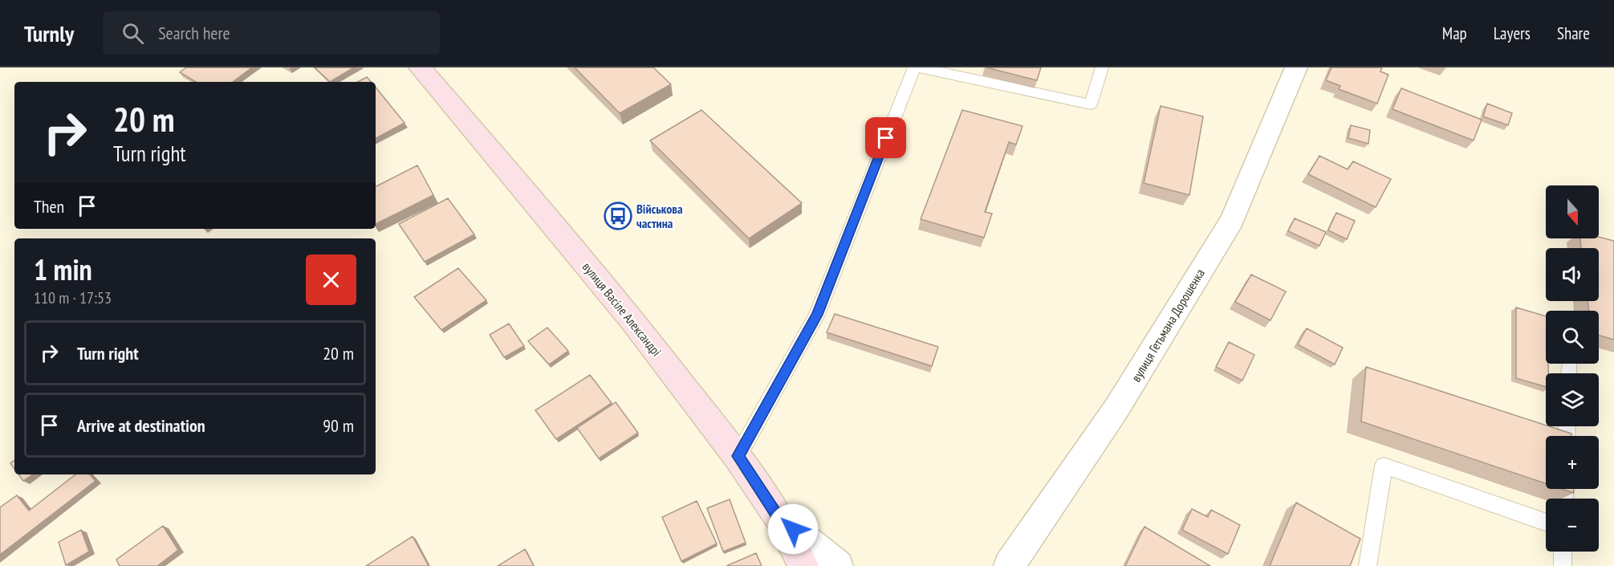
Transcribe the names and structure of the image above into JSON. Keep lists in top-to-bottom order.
{
  "streets": {
    "main road": ["вулиця Васіле Александрі"],
    "street": ["вулиця Гетьмана Дорошенка"]
  },
  "places": {
    "bus stop": ["Військова частина"]
  },
  "north": "bottom",
  "page": {
    "header": "Turnly",
    "search": "Search here",
    "nav": ["Map", "Layers", "Share"],
    "turn": ["20 m", "Turn right"],
    "then": "Then",
    "map_buttons": ["+", "−"],
    "heading": ["1 min", "110 m · 17:53"],
    "list": [
      {
        "name": "Turn right",
        "value": "20 m"
      },
      {
        "name": "Arrive at destination",
        "value": "90 m"
      }
    ]
  }
}
